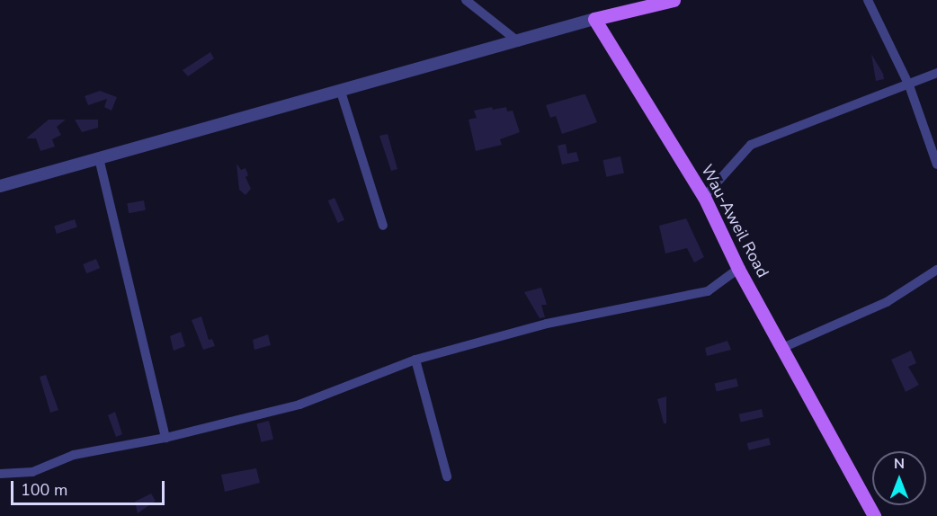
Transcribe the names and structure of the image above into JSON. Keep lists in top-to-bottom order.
{
  "streets": {
    "main road": ["Wau-Aweil Road"]
  },
  "scale_bar": "100 m",
  "north": "top"
}
